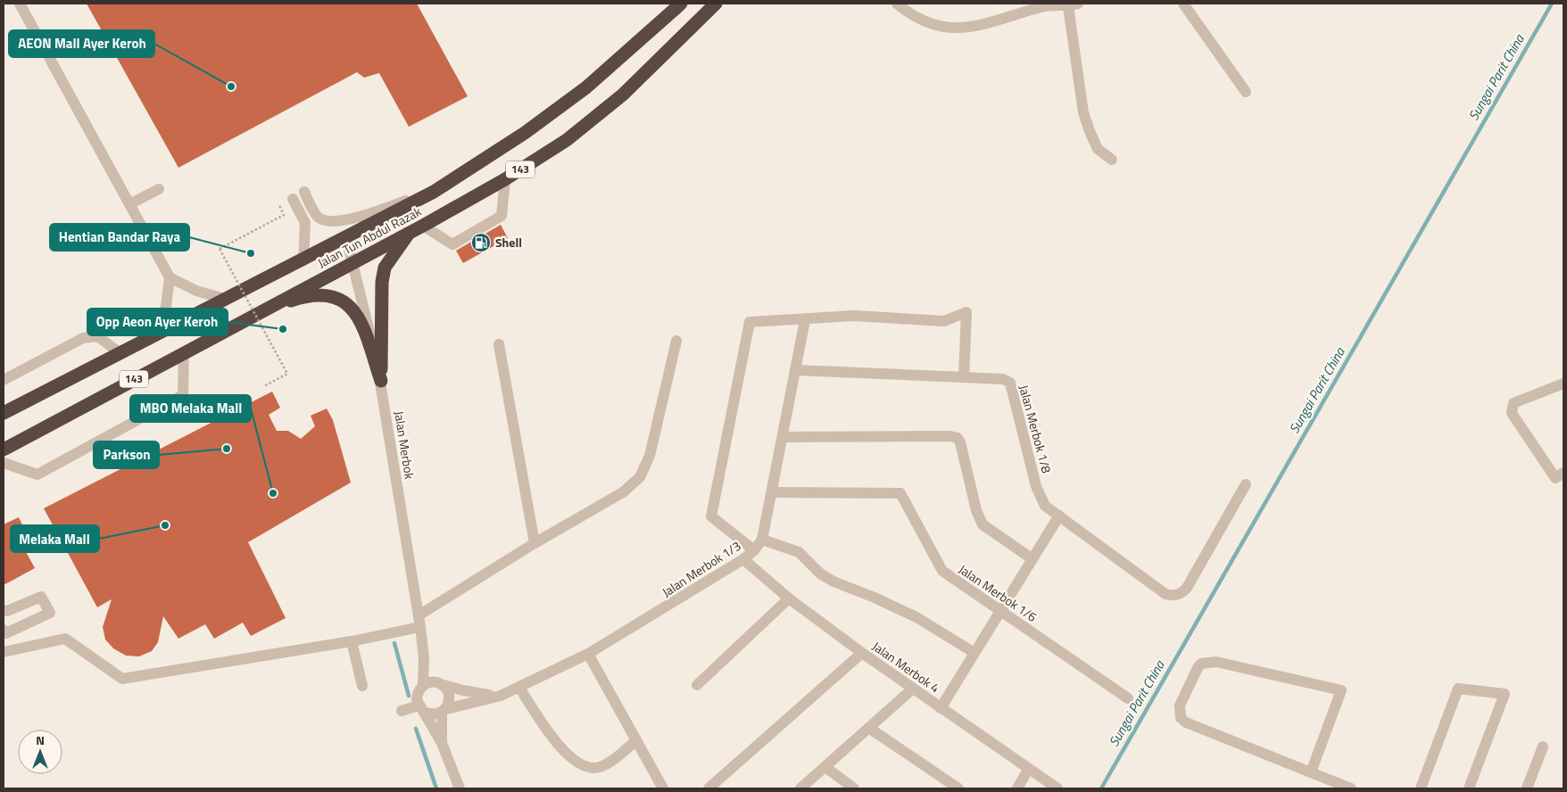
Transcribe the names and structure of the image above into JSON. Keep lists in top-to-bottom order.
{
  "streets": {
    "highway": ["143", "Jalan Tun Abdul Razak"],
    "street": [
      "Jalan Merbok 1/8",
      "Jalan Merbok",
      "Jalan Merbok 1/3",
      "Jalan Merbok 1/6",
      "Jalan Merbok 4"
    ]
  },
  "crossings": [
    ["Jalan Tun Abdul Razak", "Jalan Merbok"],
    ["Jalan Merbok 1/8", "Jalan Merbok 1/3"],
    ["Jalan Merbok", "Jalan Merbok 1/3"],
    ["Jalan Merbok 1/3", "Jalan Merbok 1/6"],
    ["Jalan Merbok 1/3", "Jalan Merbok 4"]
  ],
  "water": ["Sungai Parit China"],
  "places": {
    "other": [
      "AEON Mall Ayer Keroh",
      "Hentian Bandar Raya",
      "Opp Aeon Ayer Keroh",
      "Parkson",
      "MBO Melaka Mall",
      "Melaka Mall"
    ],
    "fuel station": ["Shell"]
  },
  "north": "top"
}
